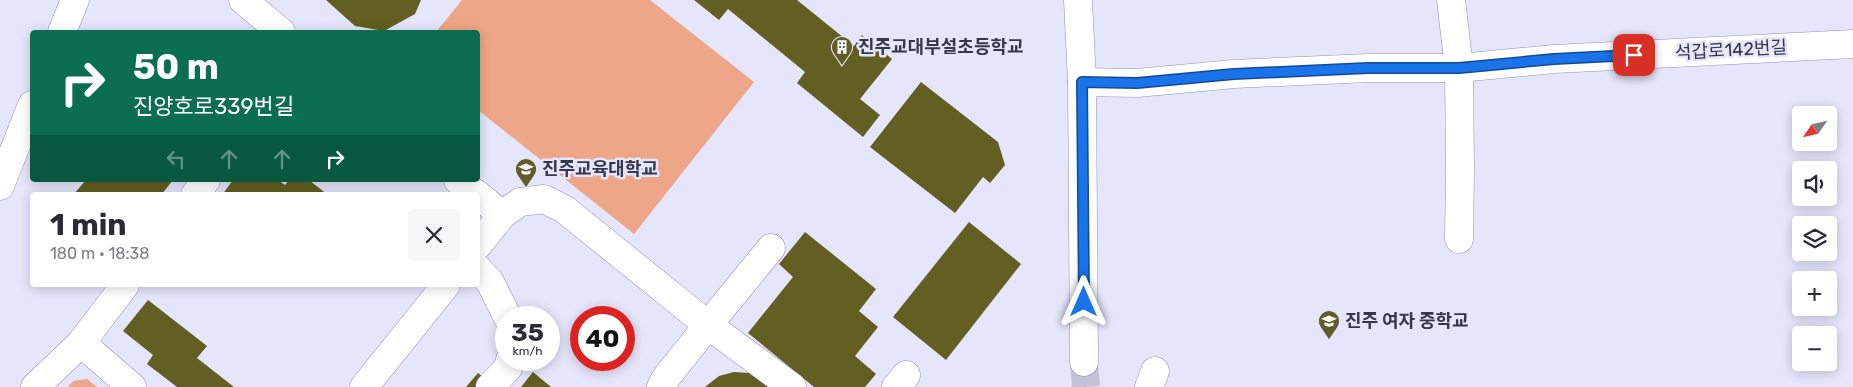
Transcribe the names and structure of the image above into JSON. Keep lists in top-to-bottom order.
{
  "streets": {
    "street": ["석갑로142번길"]
  },
  "places": {
    "building": ["진주교대부설초등학교"],
    "school or university": ["진주교육대학교", "진주 여자 중학교"]
  },
  "north": "bottom left",
  "page": {
    "turn": ["50 m", "진양호로339번길"],
    "map_buttons": ["+", "−"],
    "heading": ["1 min", "180 m · 18:38"],
    "speed": "35 km/h",
    "limit": "40"
  }
}
